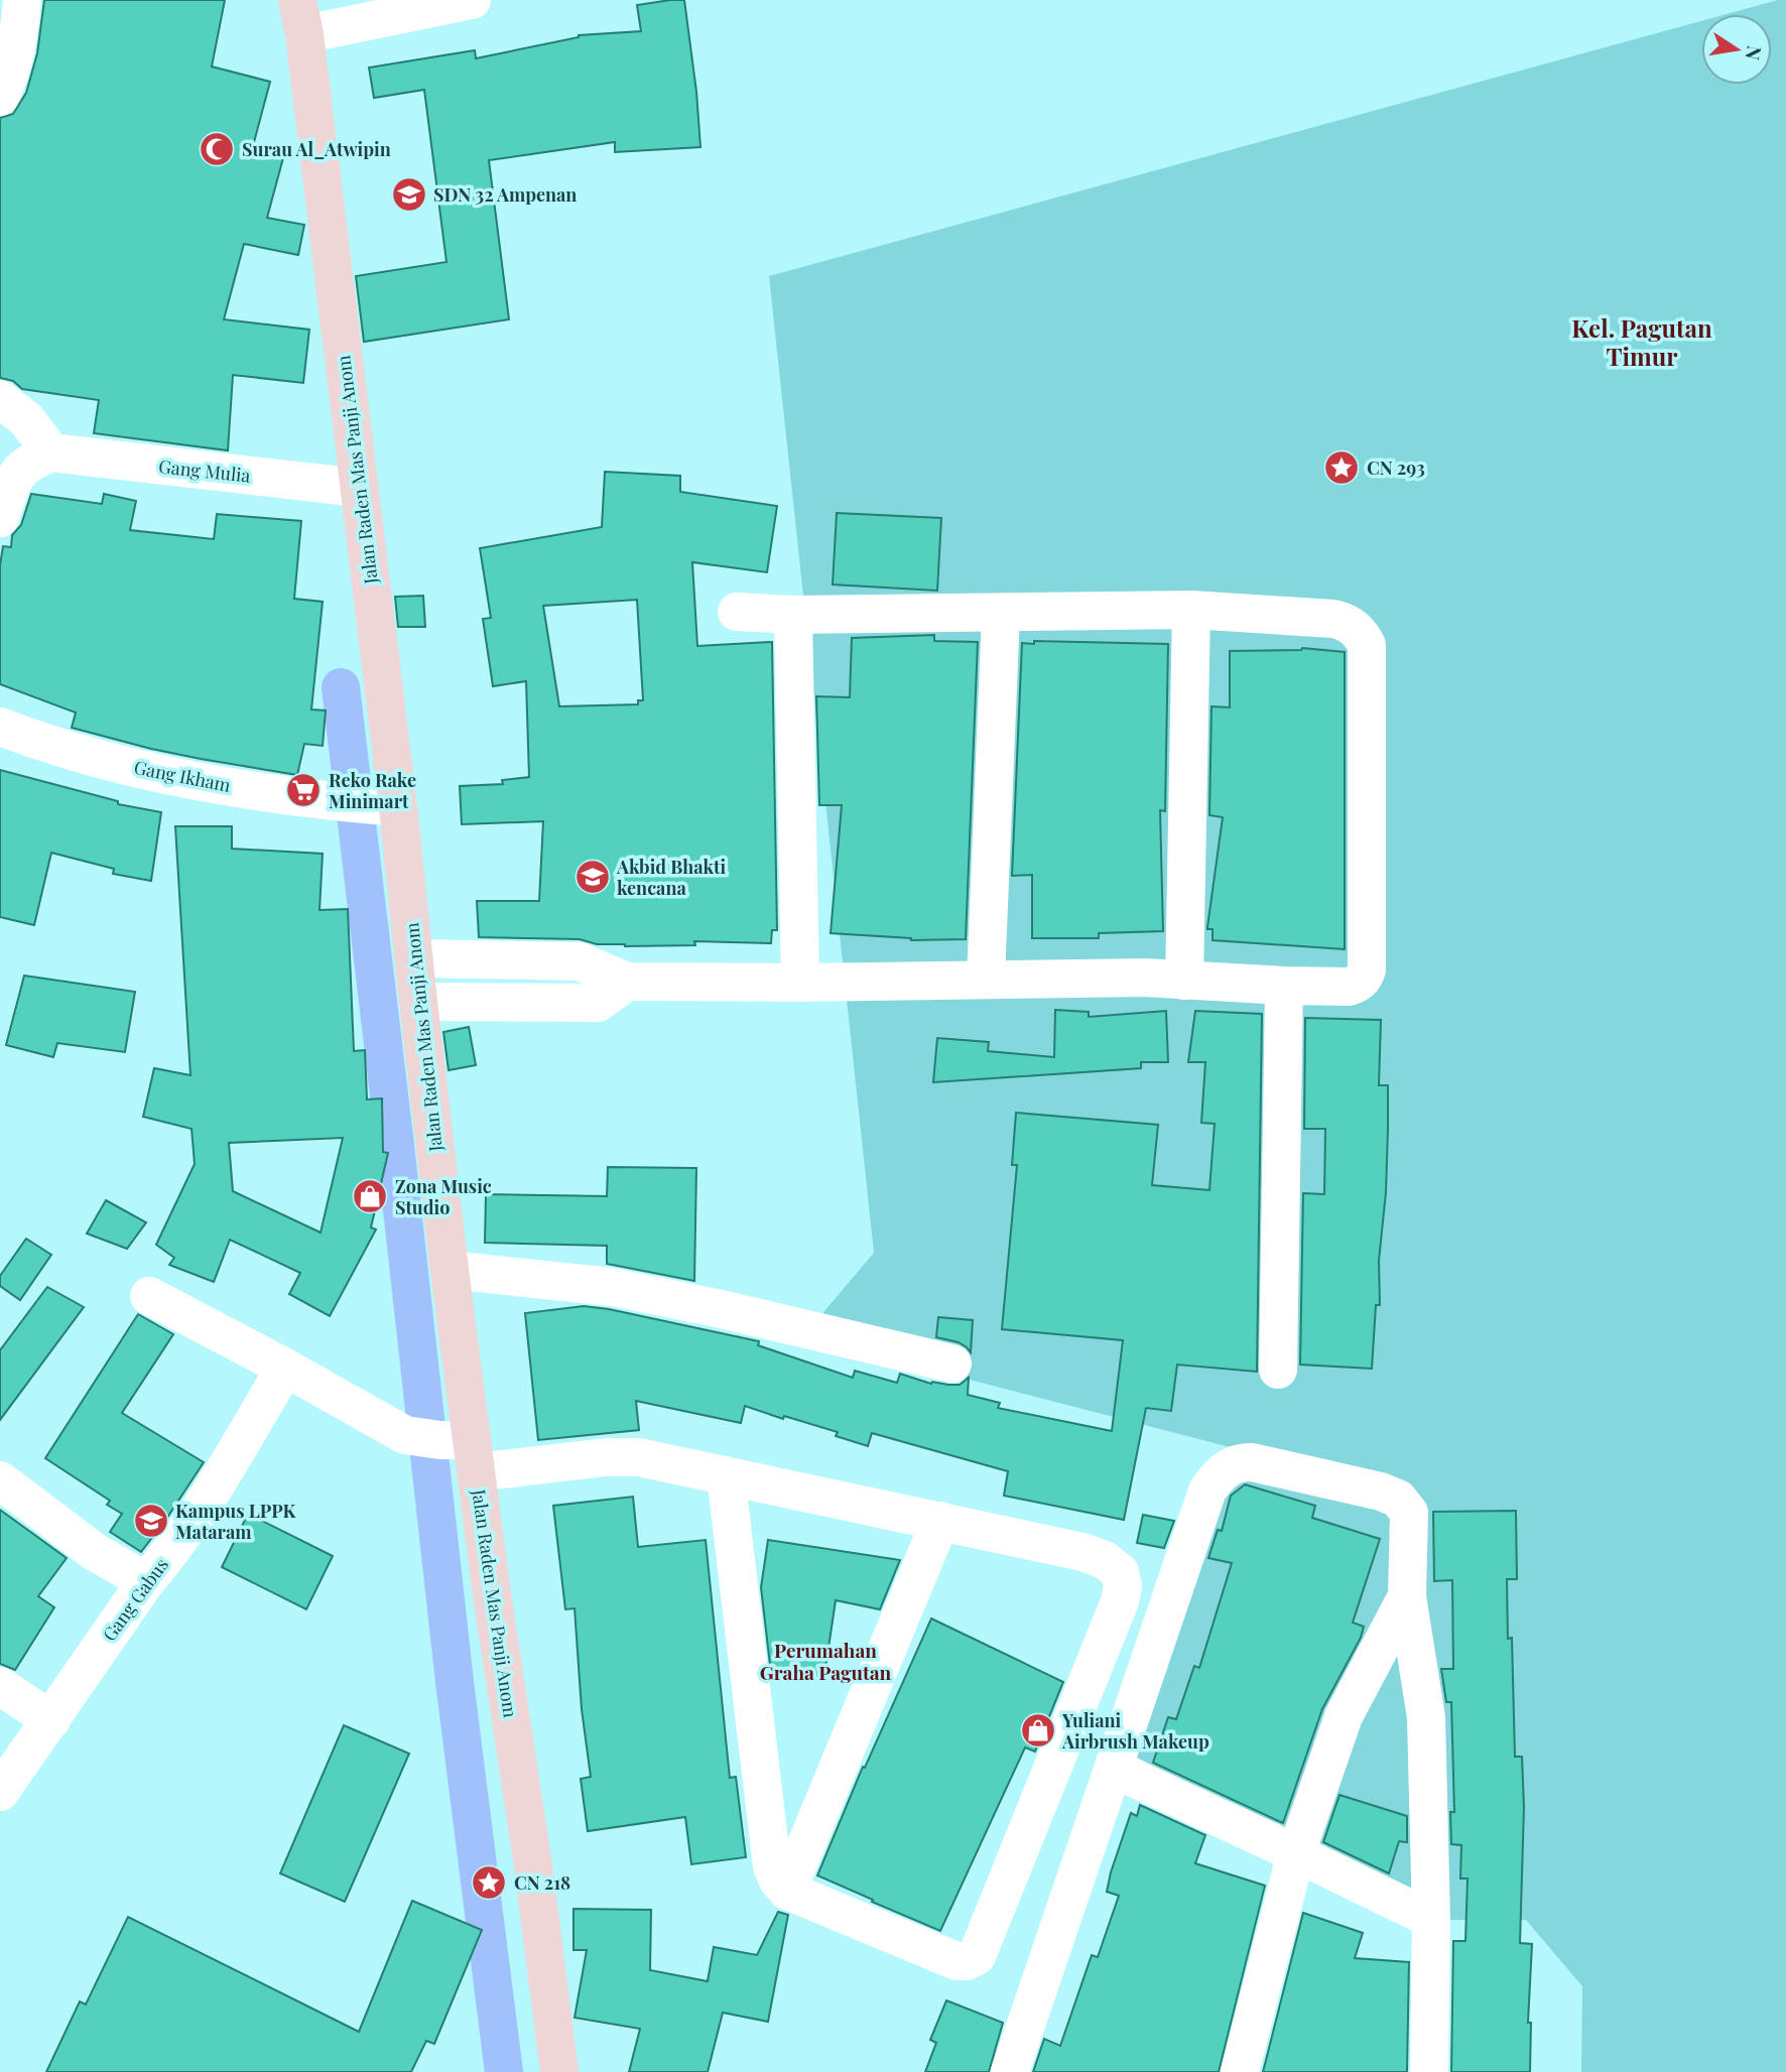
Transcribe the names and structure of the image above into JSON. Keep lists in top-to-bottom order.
{
  "streets": {
    "street": [
      "Jalan Raden Mas Panji Anom",
      "Gang Mulia",
      "Gang Ikham",
      "Gang Gabus"
    ]
  },
  "crossings": [
    ["Jalan Raden Mas Panji Anom", "Gang Mulia"],
    ["Jalan Raden Mas Panji Anom", "Gang Ikham"]
  ],
  "districts": ["Kel. Pagutan Timur", "Perumahan Graha Pagutan"],
  "places": {
    "mosque": ["Surau Al_Atwipin"],
    "school or university": ["SDN 32 Ampenan", "Akbid Bhakti kencana", "Kampus LPPK Mataram"],
    "place": ["CN 293", "CN 218"],
    "supermarket": ["Reko Rake Minimart"],
    "shop": ["Zona Music Studio", "Yuliani Airbrush Makeup"]
  },
  "north": "right"
}
